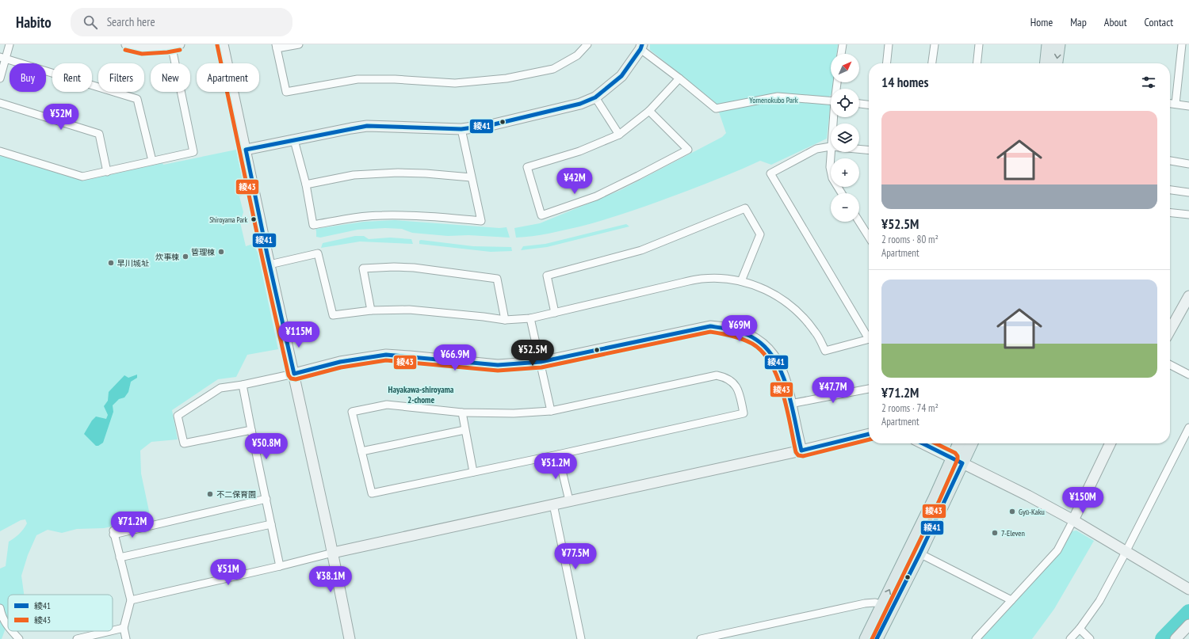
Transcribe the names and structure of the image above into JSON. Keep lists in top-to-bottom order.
{
  "districts": ["Hayakawa-shiroyama 2-chome"],
  "parks": ["Yomenokubo Park"],
  "places": [
    "Shiroyama Park",
    "管理棟",
    "炊事棟",
    "早川城址",
    "不二保育園",
    "Gyū-Kaku",
    "7-Eleven"
  ],
  "lines": ["transit line 綾41", "transit line 綾43"],
  "legend": ["綾41", "綾43"],
  "north": "top right",
  "page": {
    "header": "Habito",
    "search": "Search here",
    "nav": [
      "Home",
      "Map",
      "About",
      "Contact"
    ],
    "map_buttons": ["+", "−"],
    "chip": [
      "Buy",
      "Rent",
      "Filters",
      "New",
      "Apartment"
    ],
    "heading": "14 homes",
    "list": [
      {
        "name": "¥52.5M",
        "note": "2 rooms · 80 m² · Apartment"
      },
      {
        "name": "¥71.2M",
        "note": "2 rooms · 74 m² · Apartment"
      }
    ],
    "price": [
      "¥52M",
      "¥42M",
      "¥69M",
      "¥115M",
      "¥52.5M",
      "¥66.9M",
      "¥47.7M",
      "¥50.8M",
      "¥51.2M",
      "¥150M",
      "¥71.2M",
      "¥77.5M",
      "¥51M",
      "¥38.1M"
    ]
  }
}
